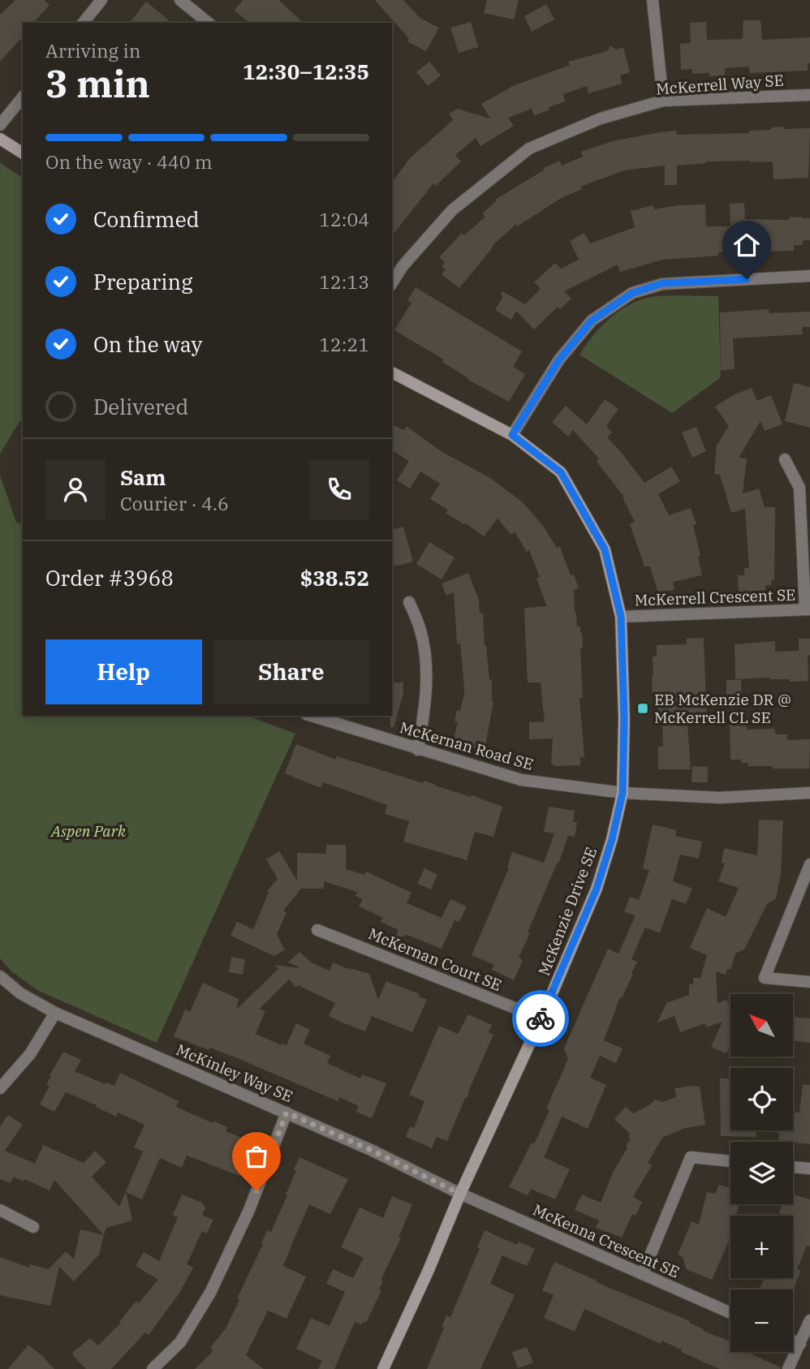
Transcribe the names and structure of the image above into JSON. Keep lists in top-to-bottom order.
{
  "streets": {
    "street": [
      "McKerrell Way SE",
      "McKerrell Crescent SE",
      "McKernan Road SE",
      "McKenzie Drive SE",
      "McKernan Court SE",
      "McKinley Way SE",
      "McKenna Crescent SE"
    ]
  },
  "crossings": [
    ["McKerrell Crescent SE", "McKenzie Drive SE"],
    ["McKernan Road SE", "McKenzie Drive SE"],
    ["McKenzie Drive SE", "McKernan Court SE"],
    ["McKenzie Drive SE", "McKinley Way SE"],
    ["McKenzie Drive SE", "McKenna Crescent SE"],
    ["McKinley Way SE", "McKenna Crescent SE"]
  ],
  "parks": ["Aspen Park"],
  "places": {
    "transit": ["EB McKenzie DR @ McKerrell CL SE"]
  },
  "north": "top left",
  "page": {
    "heading": ["3 min", "Arriving in", "12:30–12:35"],
    "panel": [
      "Sam",
      "Courier · 4.6",
      "Order #3968",
      "$38.52"
    ],
    "bar": "On the way · 440 m",
    "list": [
      ["Confirmed", "12:04"],
      ["Preparing", "12:13"],
      ["On the way", "12:21"],
      "Delivered"
    ],
    "buttons": ["Help", "Share"],
    "map_buttons": ["+", "−"]
  }
}
